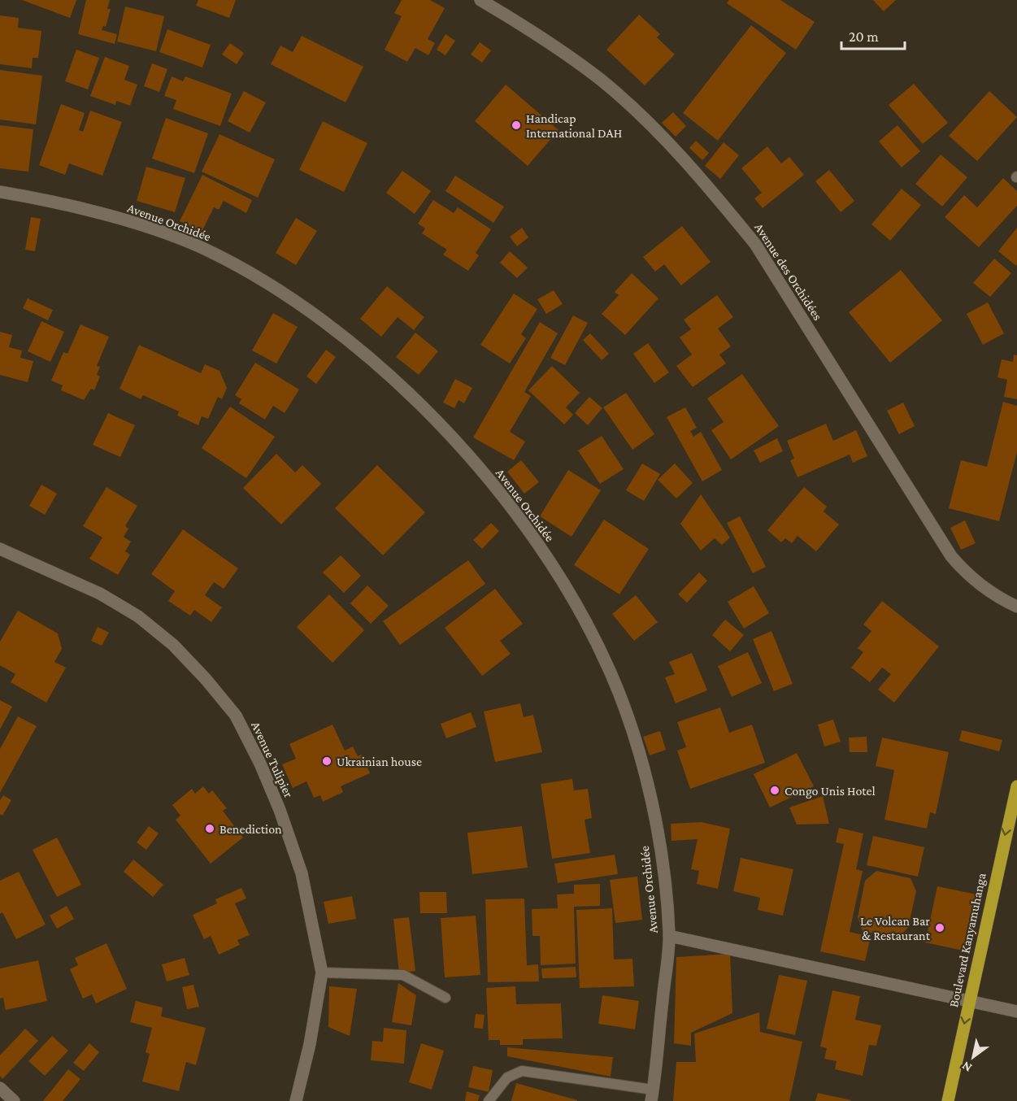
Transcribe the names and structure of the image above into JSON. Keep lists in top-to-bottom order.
{
  "streets": {
    "main road": ["Boulevard Kanyamuhanga"],
    "street": ["Avenue Orchidée", "Avenue des Orchidées", "Avenue Tulipier"]
  },
  "one_way": ["Boulevard Kanyamuhanga"],
  "places": [
    "Handicap International DAH",
    "Ukrainian house",
    "Congo Unis Hotel",
    "Benediction",
    "Le Volcan Bar & Restaurant"
  ],
  "scale_bar": "20 m",
  "north": "bottom left"
}
